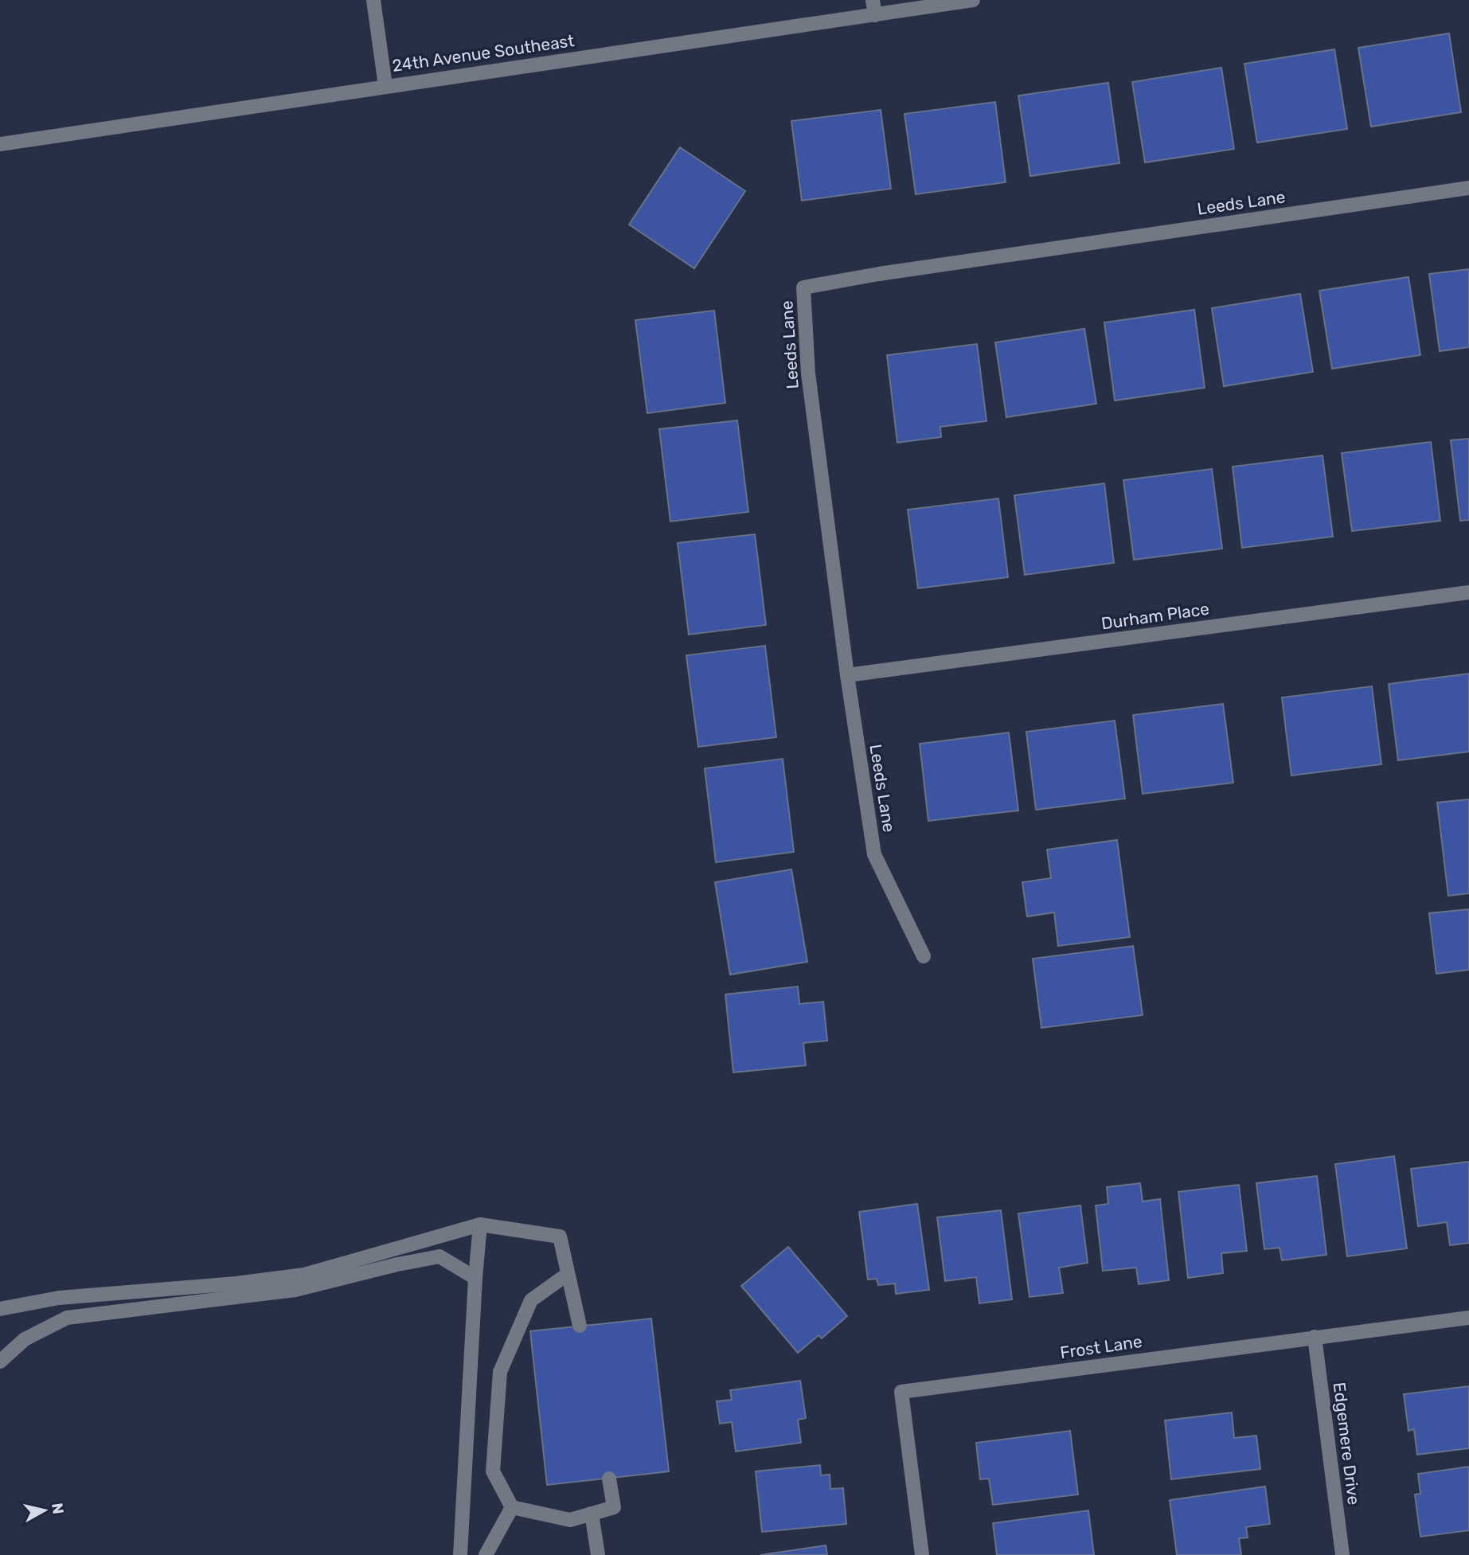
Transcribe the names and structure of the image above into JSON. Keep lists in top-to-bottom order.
{
  "streets": {
    "street": [
      "24th Avenue Southeast",
      "Leeds Lane",
      "Durham Place",
      "Frost Lane",
      "Edgemere Drive"
    ]
  },
  "crossings": [
    ["Leeds Lane", "Durham Place"],
    ["Frost Lane", "Edgemere Drive"]
  ],
  "north": "right"
}
